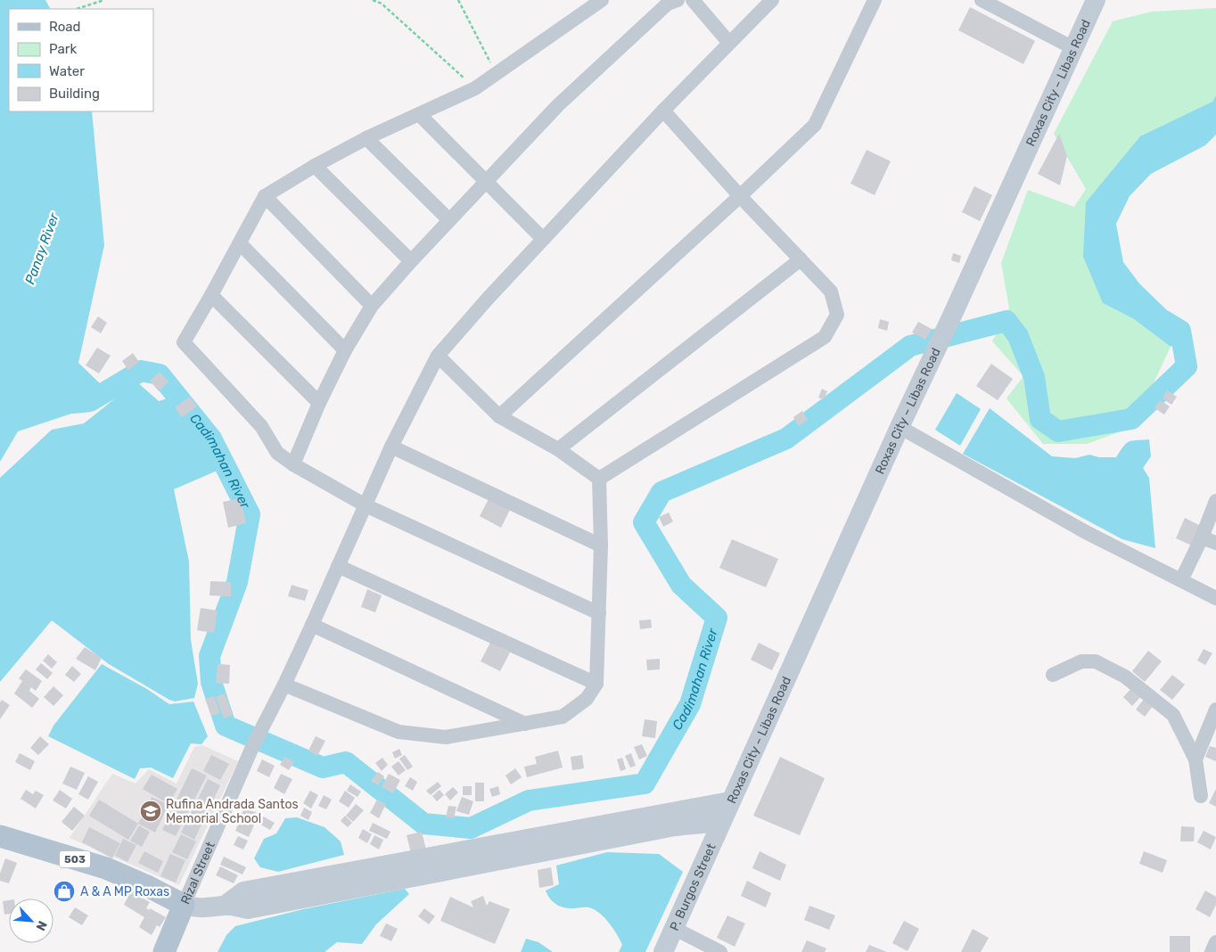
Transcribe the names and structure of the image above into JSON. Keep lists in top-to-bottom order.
{
  "streets": {
    "main road": ["503", "Rizal Street"],
    "street": ["Roxas City – Libas Road", "P. Burgos Street"]
  },
  "crossings": [
    ["Roxas City – Libas Road", "P. Burgos Street"],
    ["503", "Rizal Street"]
  ],
  "water": ["Panay River", "Cadimahan River"],
  "places": {
    "school or university": ["Rufina Andrada Santos Memorial School"],
    "shop": ["A & A MP Roxas"]
  },
  "legend": [
    "Road",
    "Park",
    "Water",
    "Building"
  ],
  "north": "bottom right"
}
